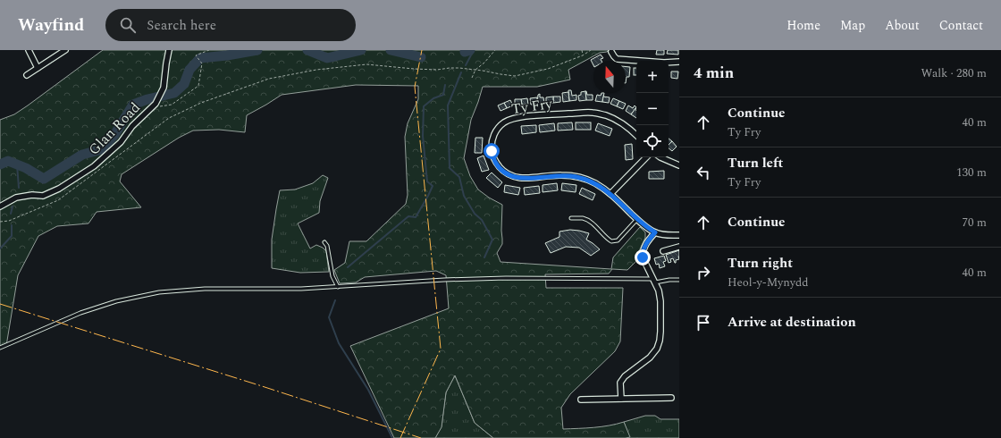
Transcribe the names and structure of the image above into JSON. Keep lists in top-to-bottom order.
{
  "streets": {
    "street": ["Ty Fry", "Glan Road"]
  },
  "north": "top",
  "page": {
    "header": "Wayfind",
    "search": "Search here",
    "nav": [
      "Home",
      "Map",
      "About",
      "Contact"
    ],
    "heading": ["4 min", "Walk · 280 m"],
    "map_buttons": ["+", "−"],
    "list": [
      ["Continue", "Ty Fry", "40 m"],
      ["Turn left", "Ty Fry", "130 m"],
      ["Continue", "70 m"],
      ["Turn right", "Heol-y-Mynydd", "40 m"],
      "Arrive at destination"
    ]
  }
}
